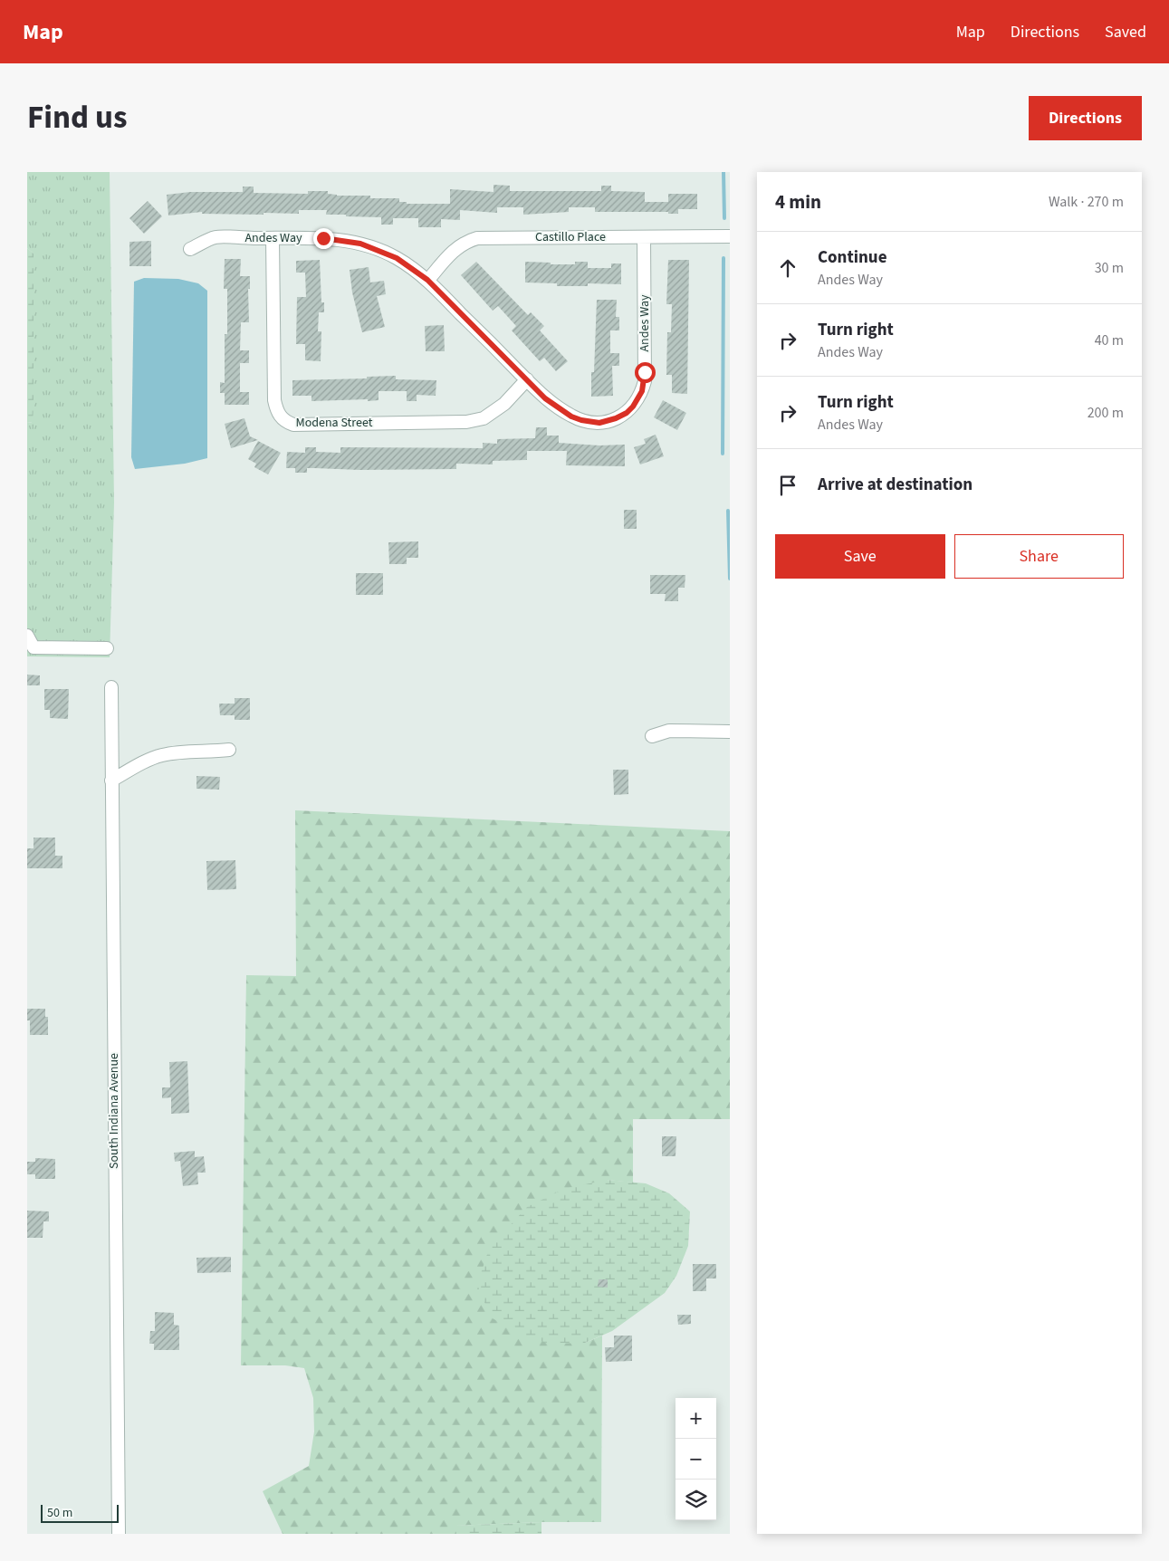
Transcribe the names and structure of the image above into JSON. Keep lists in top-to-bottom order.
{
  "streets": {
    "street": [
      "Castillo Place",
      "Andes Way",
      "Modena Street",
      "South Indiana Avenue"
    ]
  },
  "crossings": [
    ["Castillo Place", "Andes Way"],
    ["Andes Way", "Modena Street"]
  ],
  "scale_bar": "50 m",
  "page": {
    "header": "Map",
    "nav": ["Map", "Directions", "Saved"],
    "title": "Find us",
    "buttons": [
      "Directions",
      ["Save", "Share"]
    ],
    "heading": ["4 min", "Walk · 270 m"],
    "list": [
      ["Continue", "Andes Way", "30 m"],
      ["Turn right", "Andes Way", "40 m"],
      ["Turn right", "Andes Way", "200 m"],
      "Arrive at destination"
    ],
    "map_buttons": ["+", "−"],
    "scale": "50 m"
  }
}
